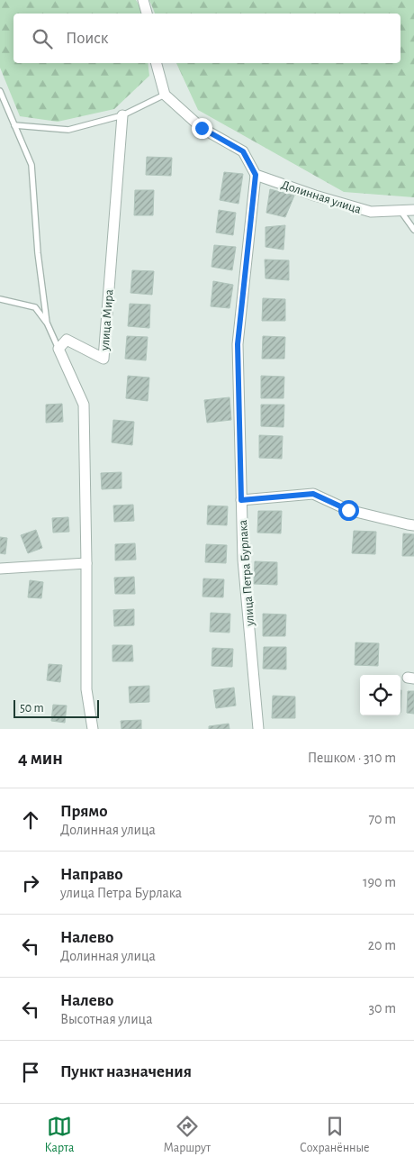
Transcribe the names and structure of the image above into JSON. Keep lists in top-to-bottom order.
{
  "streets": {
    "street": ["Долинная улица", "улица Мира", "улица Петра Бурлака"]
  },
  "crossings": [
    ["Долинная улица", "улица Петра Бурлака"]
  ],
  "scale_bar": "50 m",
  "page": {
    "search": "Поиск",
    "scale": "50 m",
    "heading": ["4 мин", "Пешком · 310 m"],
    "list": [
      ["Прямо", "Долинная улица", "70 m"],
      ["Направо", "улица Петра Бурлака", "190 m"],
      ["Налево", "Долинная улица", "20 m"],
      ["Налево", "Высотная улица", "30 m"],
      "Пункт назначения"
    ],
    "nav": ["Карта", "Маршрут", "Сохранённые"]
  }
}
